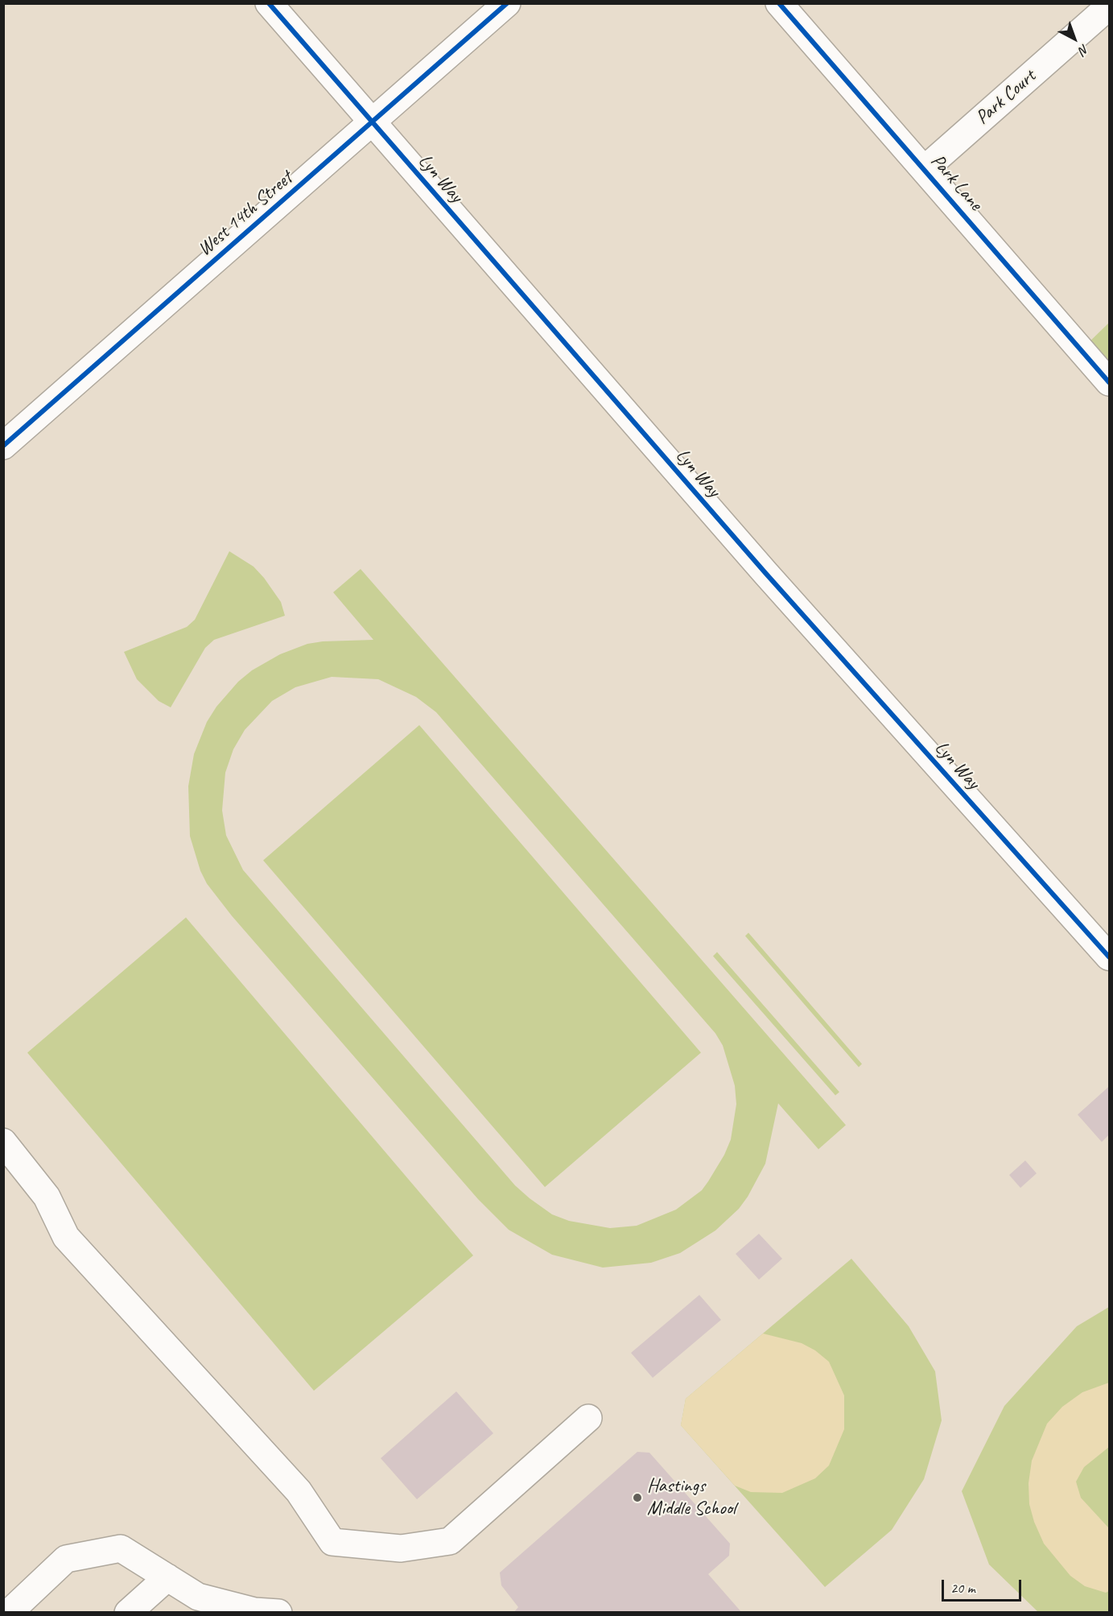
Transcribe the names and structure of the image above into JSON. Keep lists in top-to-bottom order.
{
  "streets": {
    "street": [
      "Park Court",
      "Lyn Way",
      "Park Lane",
      "West 14th Street"
    ]
  },
  "crossings": [
    ["Park Court", "Park Lane"],
    ["Lyn Way", "West 14th Street"]
  ],
  "places": ["Hastings Middle School"],
  "scale_bar": "20 m",
  "north": "bottom right"
}
